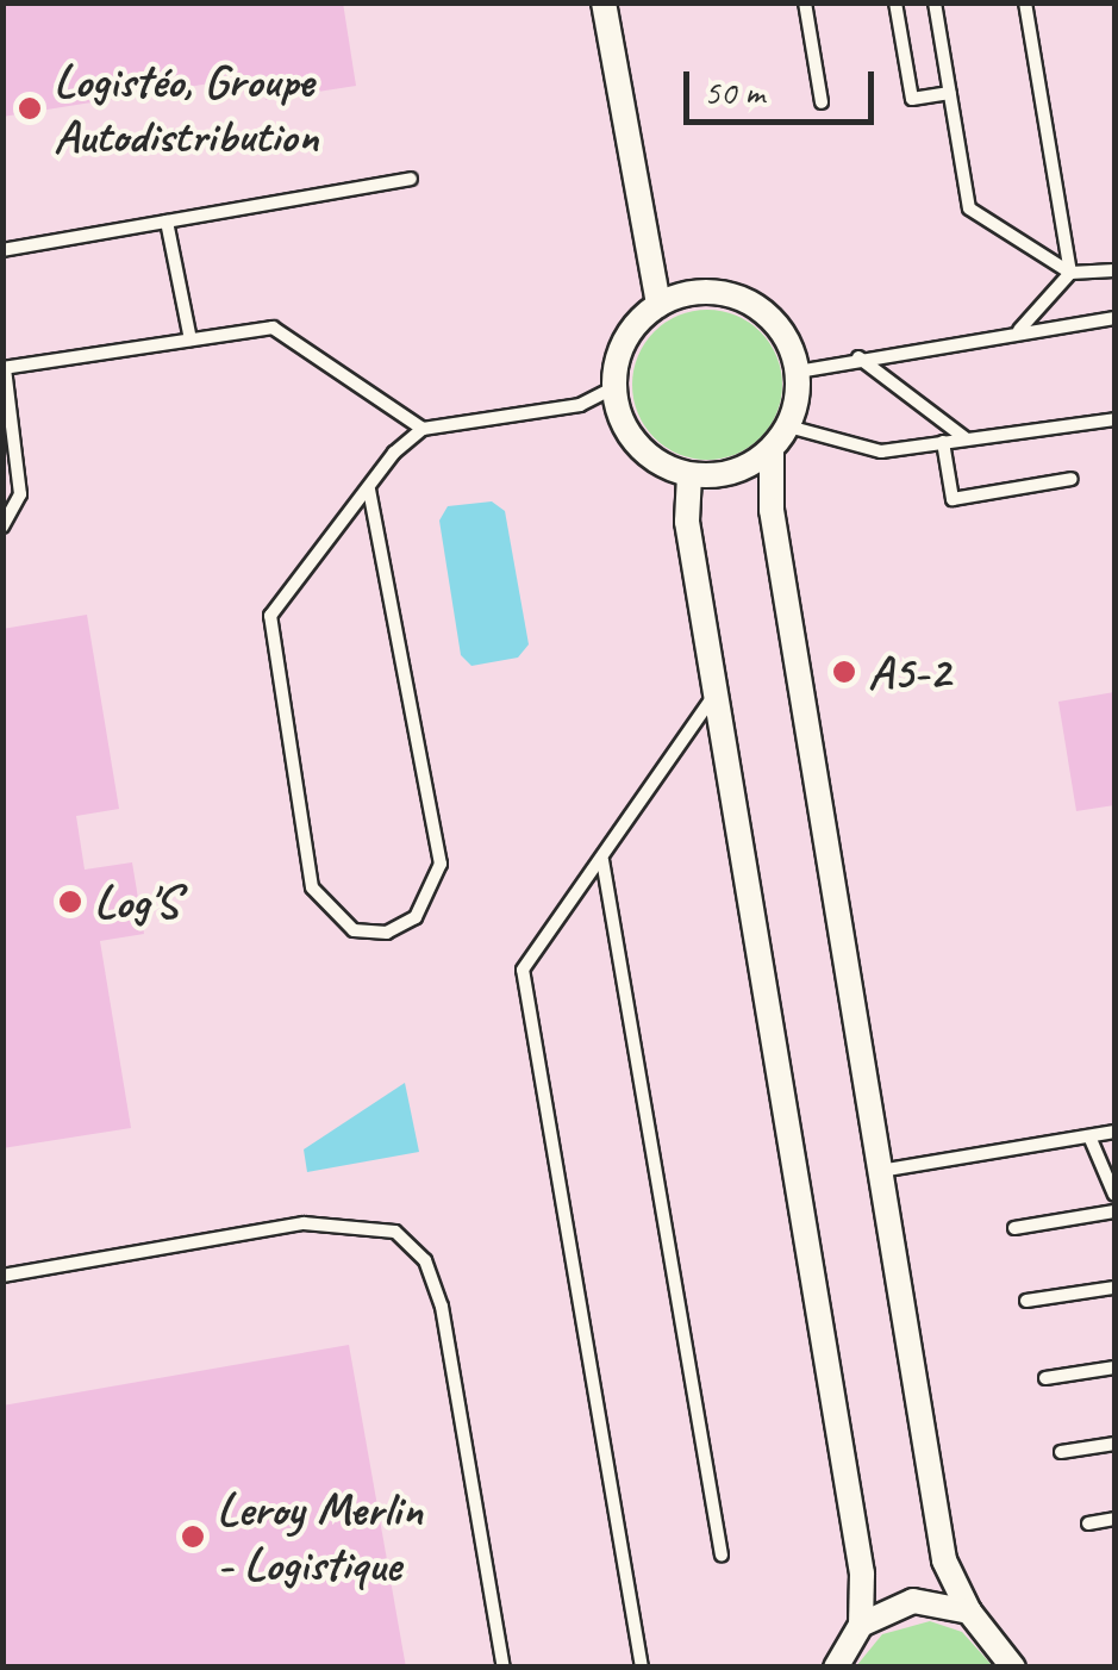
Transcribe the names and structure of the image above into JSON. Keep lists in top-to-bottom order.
{
  "places": [
    "Logistéo, Groupe Autodistribution",
    "A5-2",
    "Log'S",
    "Leroy Merlin - Logistique"
  ],
  "scale_bar": "50 m"
}
